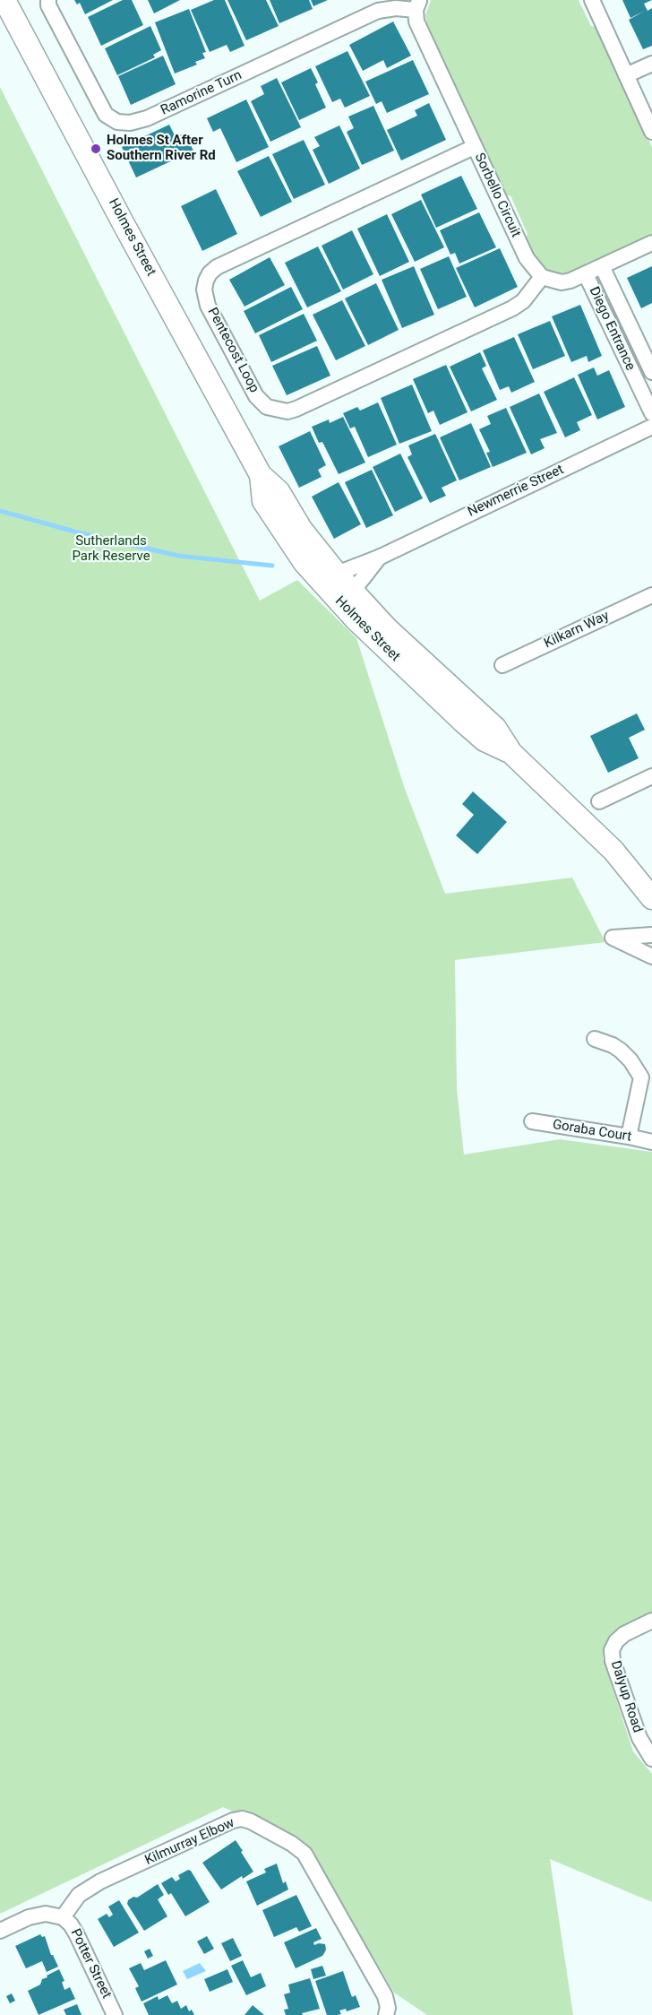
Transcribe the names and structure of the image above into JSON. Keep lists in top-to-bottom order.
{
  "streets": {
    "main road": ["Holmes Street"],
    "street": [
      "Ramorine Turn",
      "Sorbello Circuit",
      "Diego Entrance",
      "Pentecost Loop",
      "Newmerrie Street",
      "Kilkarn Way",
      "Goraba Court",
      "Dalyup Road",
      "Kilmurray Elbow",
      "Potter Street"
    ]
  },
  "crossings": [
    ["Ramorine Turn", "Sorbello Circuit"],
    ["Sorbello Circuit", "Pentecost Loop"],
    ["Holmes Street", "Newmerrie Street"],
    ["Kilmurray Elbow", "Potter Street"]
  ],
  "parks": ["Sutherlands Park Reserve"],
  "places": ["Holmes St After Southern River Rd"]
}
